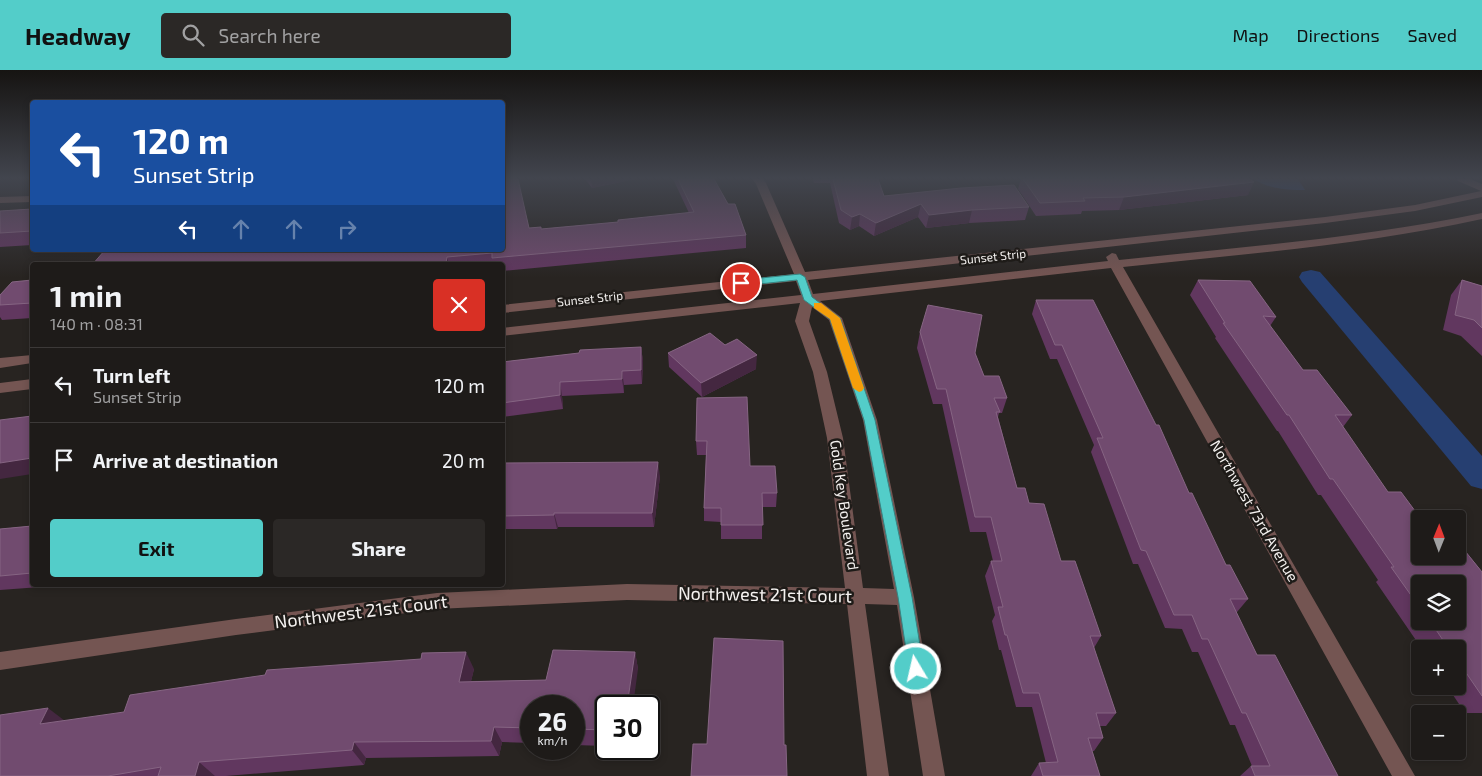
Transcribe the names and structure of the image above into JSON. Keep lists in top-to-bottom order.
{
  "streets": {
    "street": [
      "Sunset Strip",
      "Gold Key Boulevard",
      "Northwest 73rd Avenue",
      "Northwest 21st Court"
    ]
  },
  "crossings": [
    ["Sunset Strip", "Gold Key Boulevard"],
    ["Sunset Strip", "Northwest 73rd Avenue"],
    ["Gold Key Boulevard", "Northwest 21st Court"]
  ],
  "north": "top",
  "page": {
    "header": "Headway",
    "search": "Search here",
    "nav": ["Map", "Directions", "Saved"],
    "turn": ["120 m", "Sunset Strip"],
    "heading": ["1 min", "140 m · 08:31"],
    "list": [
      {
        "name": "Turn left",
        "note": "Sunset Strip",
        "value": "120 m"
      },
      {
        "name": "Arrive at destination",
        "value": "20 m"
      }
    ],
    "buttons": ["Exit", "Share"],
    "map_buttons": ["+", "−"],
    "speed": "26 km/h",
    "limit": "30"
  }
}
